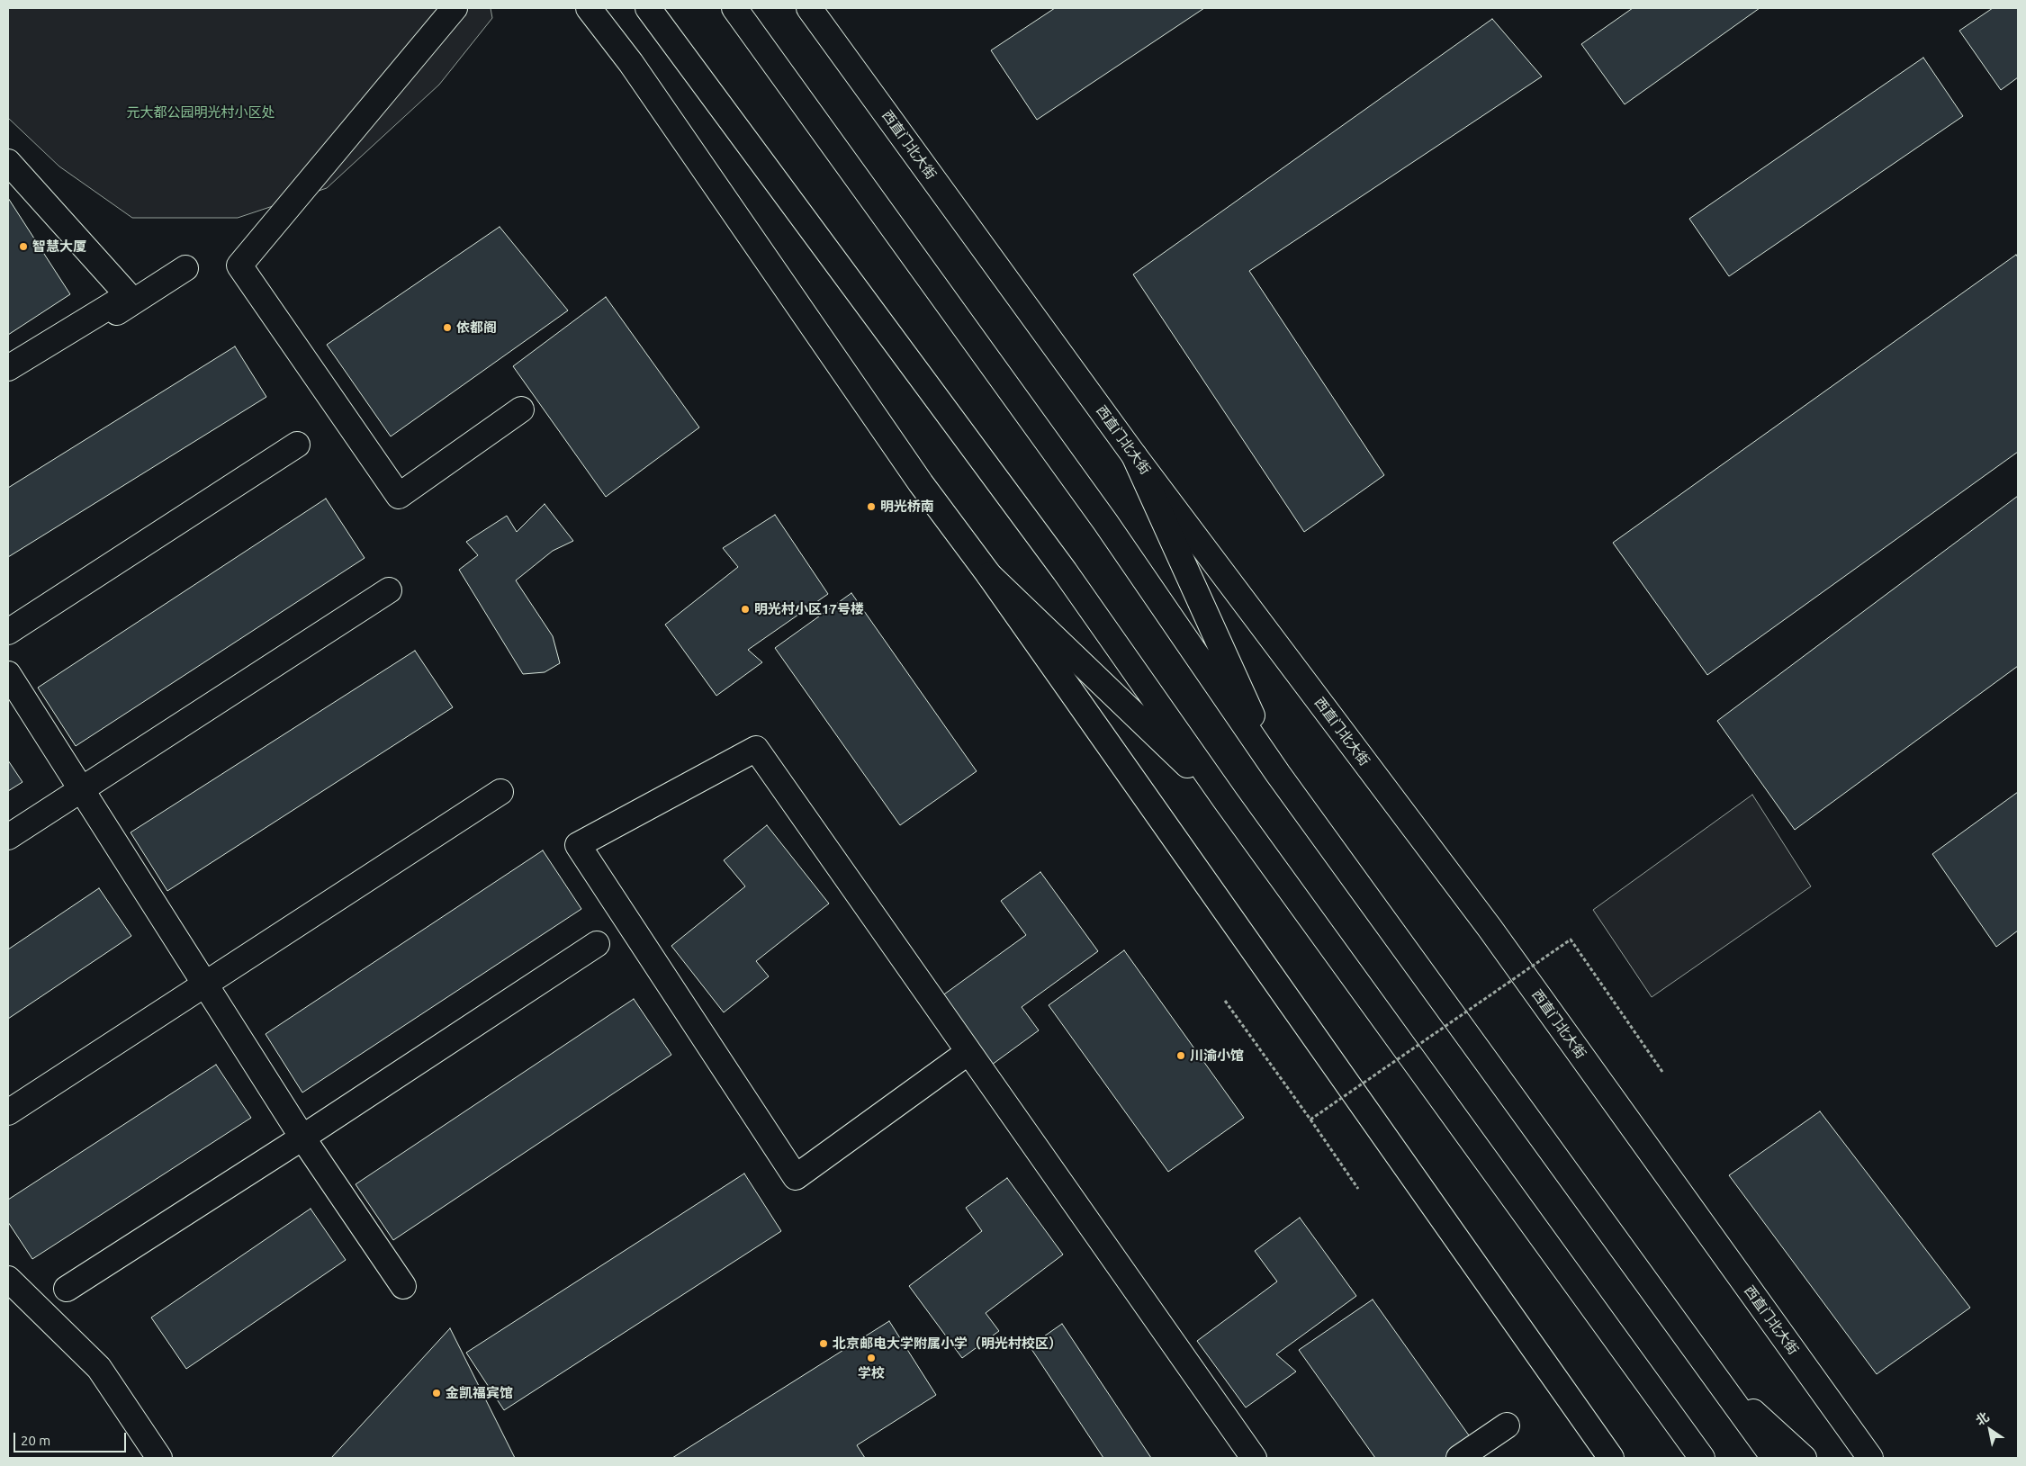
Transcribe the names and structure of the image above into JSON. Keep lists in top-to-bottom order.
{
  "streets": {
    "main road": ["西直门北大街"]
  },
  "parks": ["元大都公园明光村小区处"],
  "places": [
    "智慧大厦",
    "依都阁",
    "明光桥南",
    "明光村小区17号楼",
    "川渝小馆",
    "北京邮电大学附属小学（明光村校区）",
    "学校",
    "金凯福宾馆"
  ],
  "scale_bar": "20 m",
  "north": "top left"
}
